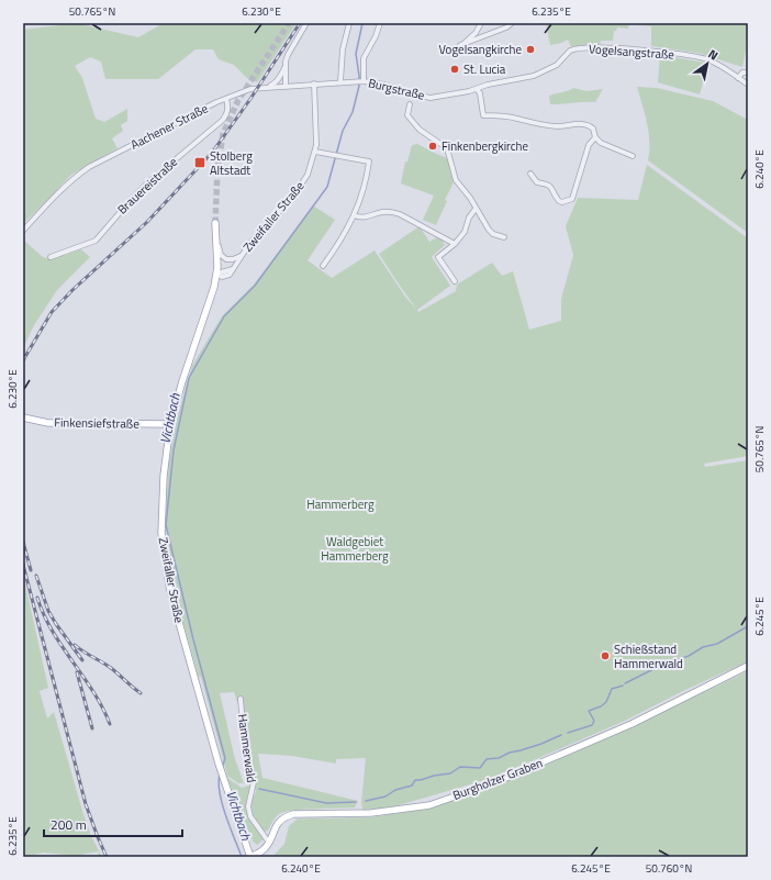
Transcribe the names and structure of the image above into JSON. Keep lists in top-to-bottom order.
{
  "streets": {
    "main road": ["Zweifaller Straße", "Finkensiefstraße", "Burgholzer Graben"],
    "street": [
      "Vogelsangstraße",
      "Burgstraße",
      "Aachener Straße",
      "Brauereistraße",
      "Hammerwald"
    ]
  },
  "crossings": [
    ["Vogelsangstraße", "Burgstraße"],
    ["Burgstraße", "Aachener Straße"],
    ["Aachener Straße", "Brauereistraße"],
    ["Aachener Straße", "Zweifaller Straße"],
    ["Zweifaller Straße", "Finkensiefstraße"],
    ["Hammerwald", "Burgholzer Graben"]
  ],
  "water": ["Vichtbach"],
  "parks": ["Hammerberg", "Waldgebiet Hammerberg"],
  "places": {
    "other": [
      "Vogelsangkirche",
      "St. Lucia",
      "Finkenbergkirche",
      "Schießstand Hammerwald"
    ],
    "transit": ["Stolberg Altstadt"]
  },
  "scale_bar": "200 m",
  "north": "top right",
  "coordinates": [
    "50.765°N",
    "6.230°E",
    "6.235°E",
    "6.240°E",
    "6.245°E",
    "50.760°N"
  ]
}
